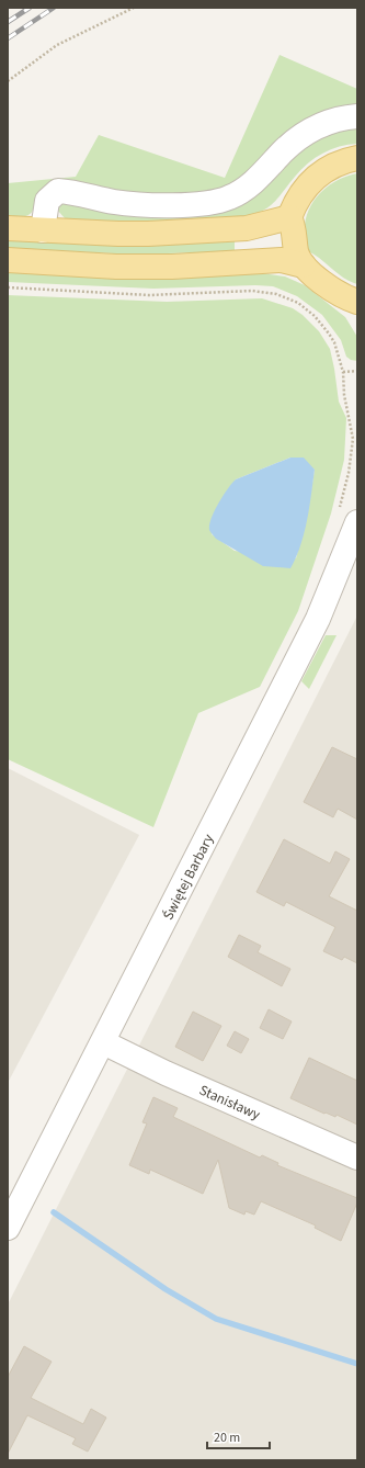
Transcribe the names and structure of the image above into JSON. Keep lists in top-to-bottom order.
{
  "streets": {
    "street": ["Świętej Barbary", "Stanisławy"]
  },
  "crossings": [
    ["Świętej Barbary", "Stanisławy"]
  ],
  "scale_bar": "20 m"
}
